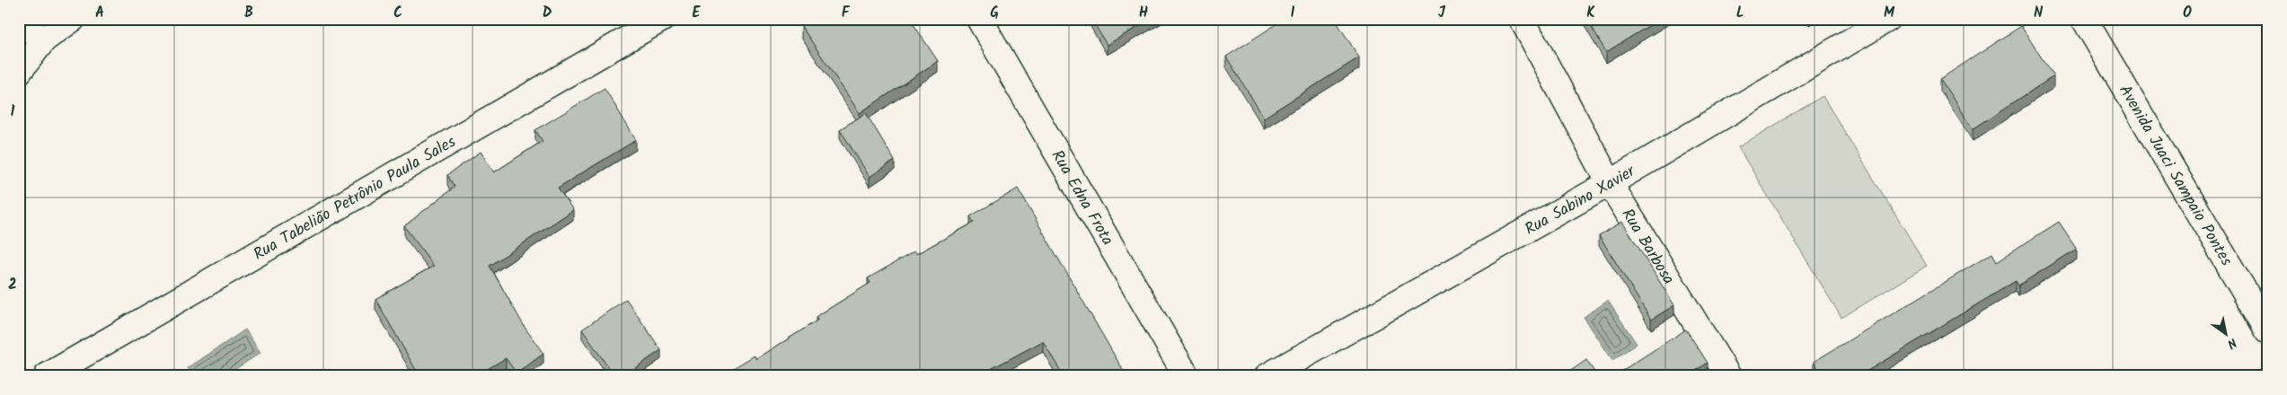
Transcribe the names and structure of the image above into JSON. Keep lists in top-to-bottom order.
{
  "streets": {
    "street": [
      "Avenida Juaci Sampaio Pontes",
      "Rua Tabelião Petrônio Paula Sales",
      "Rua Edna Frota",
      "Rua Sabino Xavier",
      "Rua Barbosa"
    ]
  },
  "crossings": [
    ["Rua Sabino Xavier", "Rua Barbosa"]
  ],
  "north": "bottom right",
  "grid": {
    "columns": [
      "A",
      "B",
      "C",
      "D",
      "E",
      "F",
      "G",
      "H",
      "I",
      "J",
      "K",
      "L",
      "M",
      "N",
      "O"
    ],
    "rows": ["1", "2"]
  }
}
